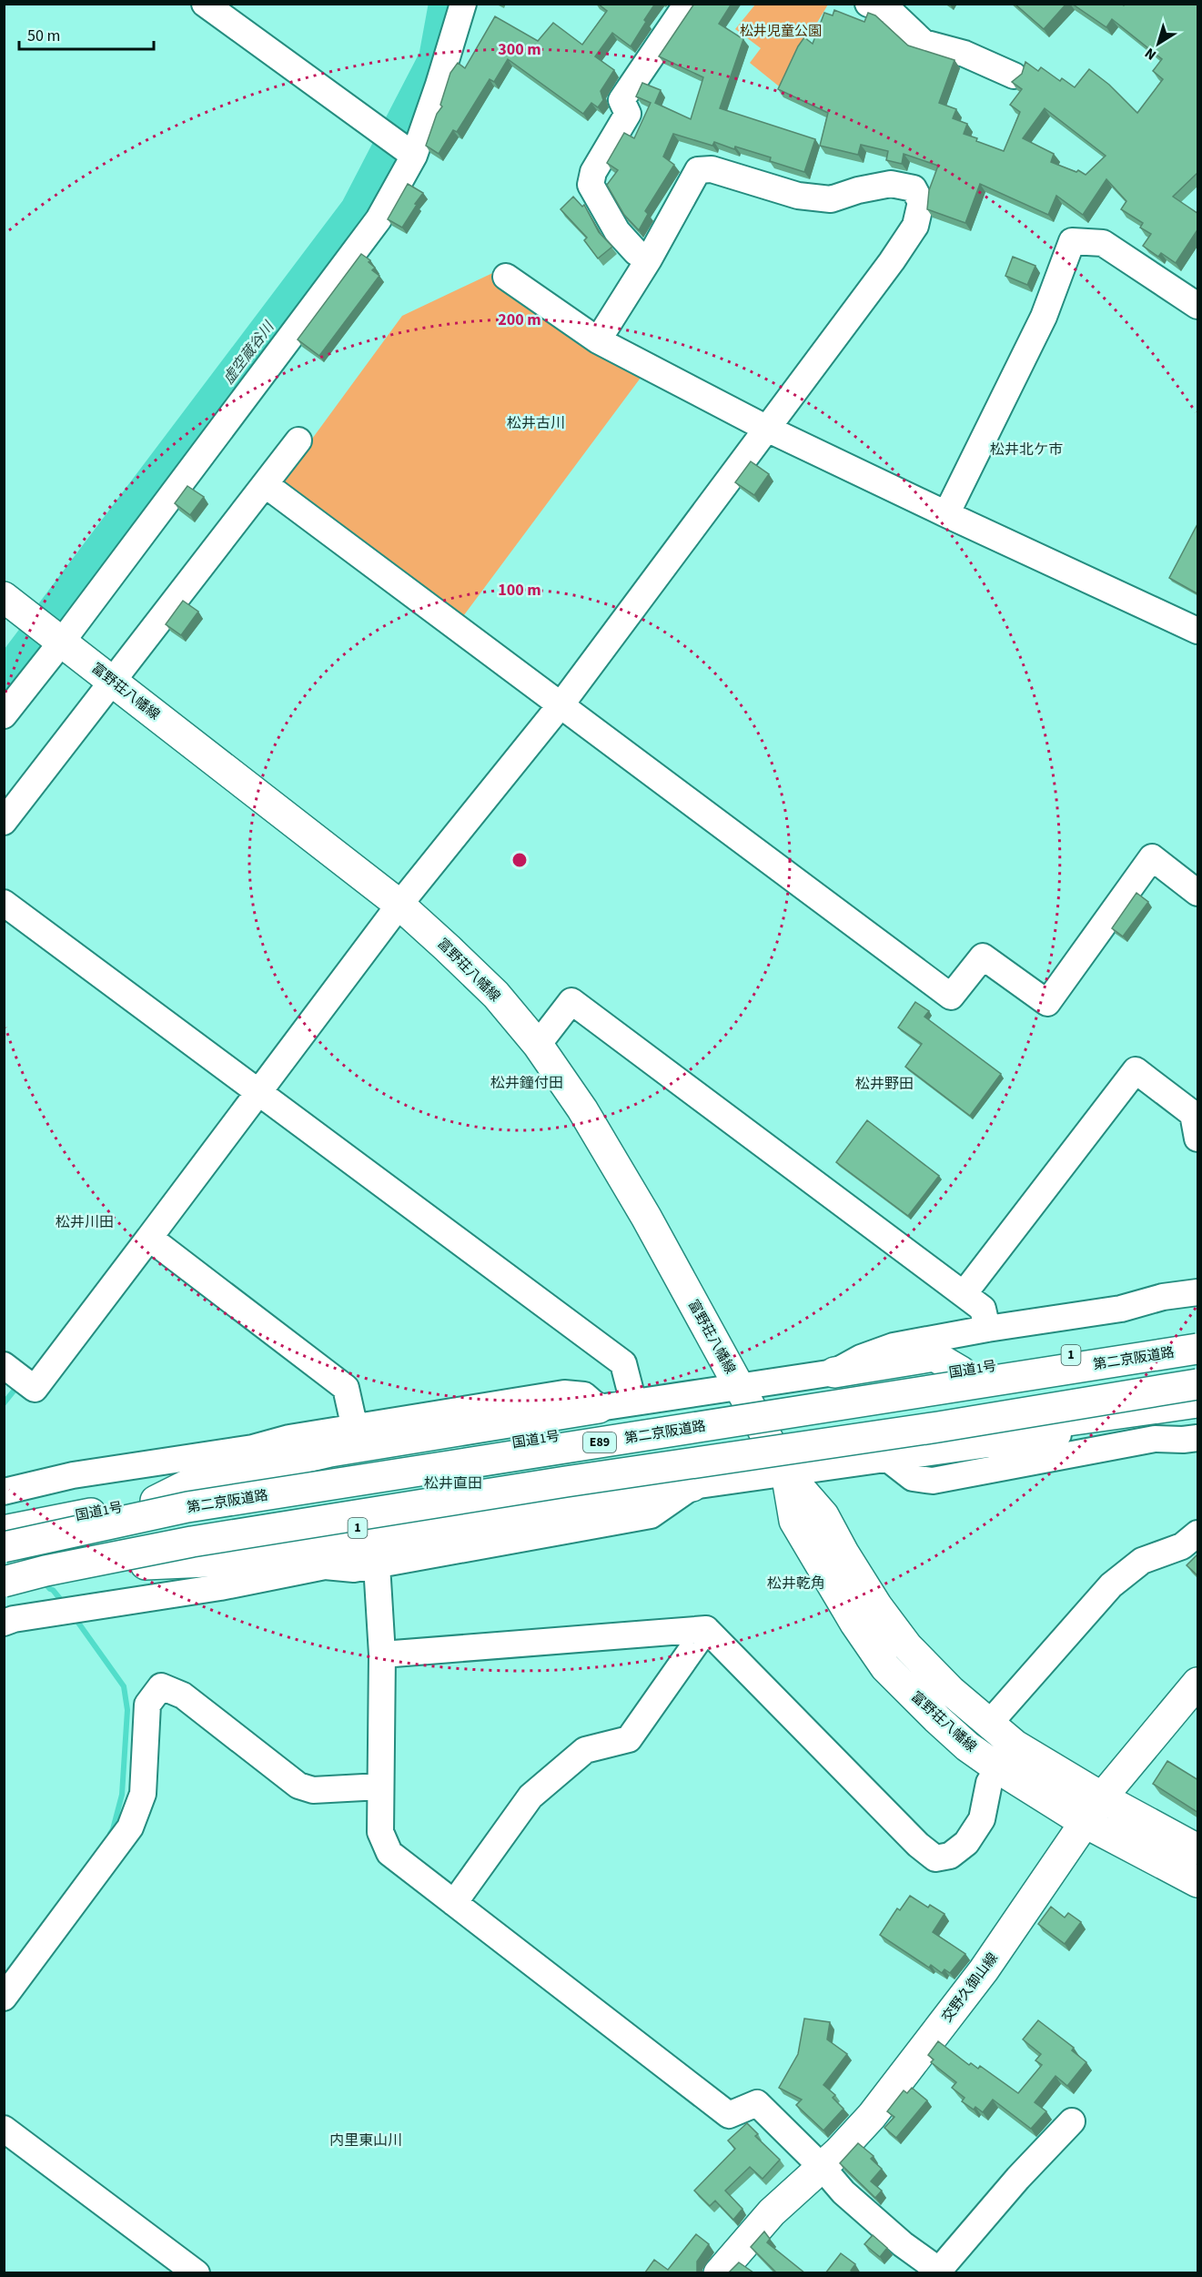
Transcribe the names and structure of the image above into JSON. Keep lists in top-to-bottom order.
{
  "streets": {
    "main road": [
      "富野荘八幡線",
      "1",
      "第二京阪道路",
      "国道1号",
      "E89",
      "交野久御山線"
    ]
  },
  "crossings": [
    ["富野荘八幡線", "交野久御山線"]
  ],
  "districts": [
    "松井古川",
    "松井北ケ市",
    "松井鐘付田",
    "松井野田",
    "松井川田",
    "松井直田",
    "松井乾角",
    "内里東山川"
  ],
  "water": ["虚空蔵谷川"],
  "parks": ["松井児童公園"],
  "scale_bar": "50 m",
  "north": "bottom left",
  "rings": ["300 m", "200 m", "100 m"]
}
